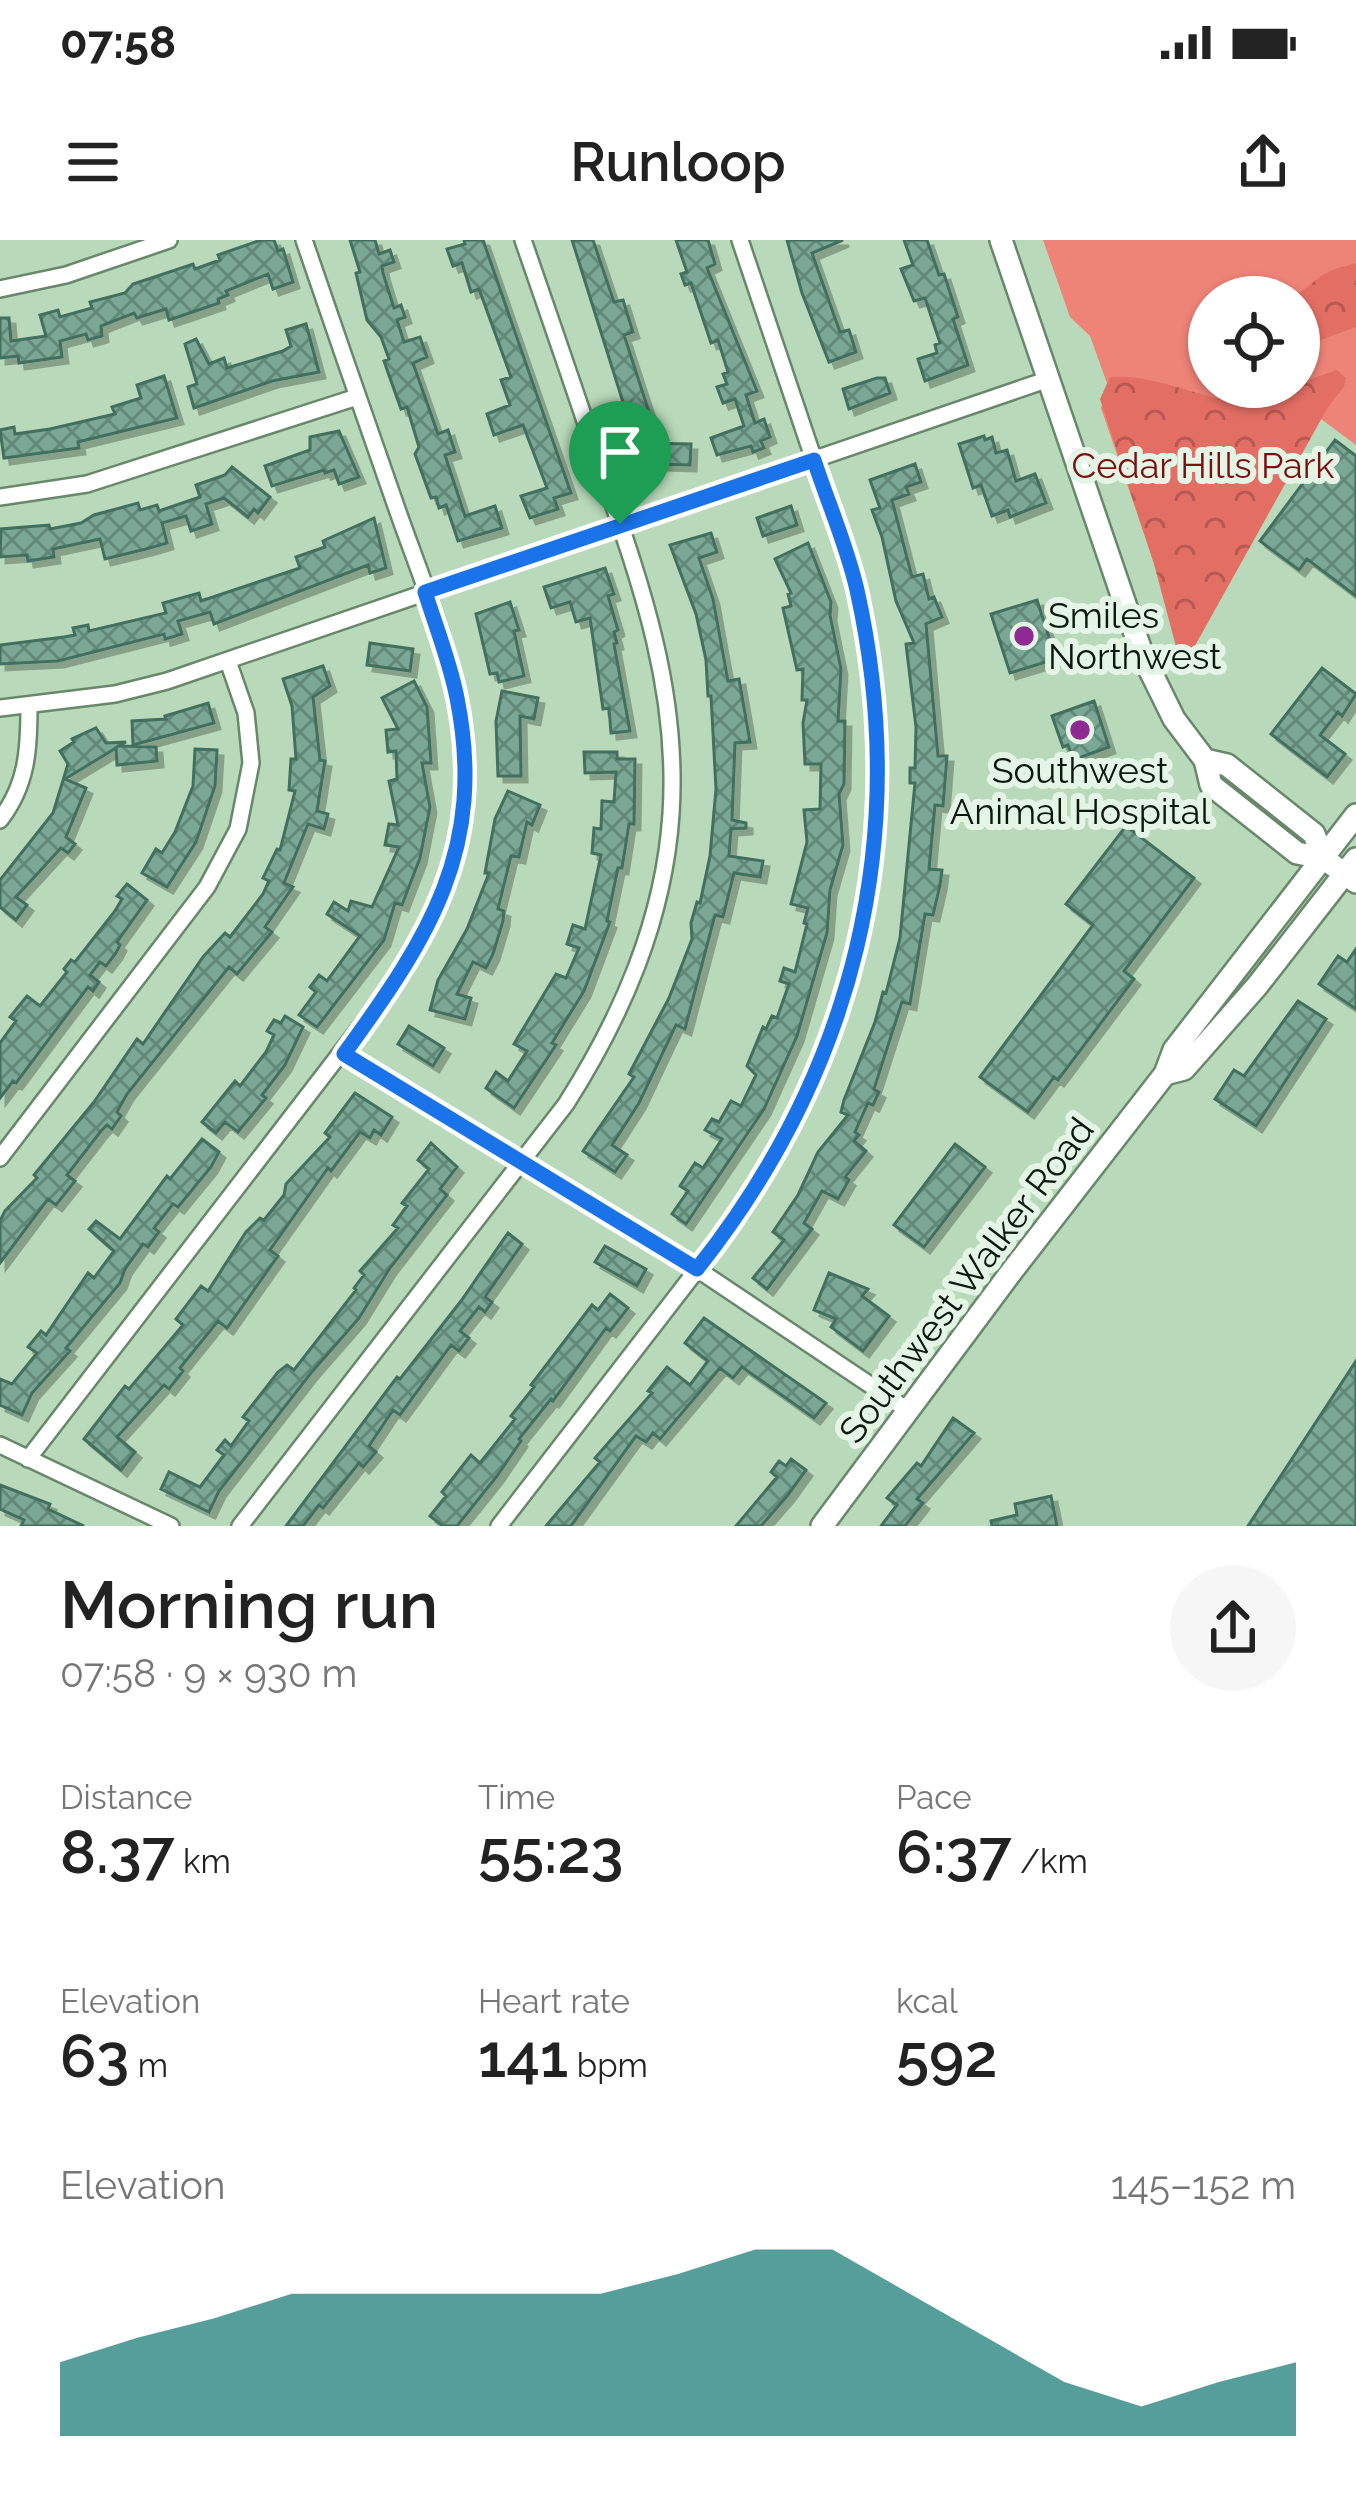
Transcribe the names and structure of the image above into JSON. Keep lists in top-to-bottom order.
{
  "streets": {
    "main road": ["Southwest Walker Road"]
  },
  "parks": ["Cedar Hills Park"],
  "places": ["Smiles Northwest", "Southwest Animal Hospital"],
  "page": {
    "status": "07:58",
    "header": "Runloop",
    "heading": ["Morning run", "07:58 · 9 × 930 m"],
    "stats": [
      ["Distance", "8.37 km"],
      ["Time", "55:23"],
      ["Pace", "6:37 /km"],
      ["Elevation", "63 m"],
      ["Heart rate", "141 bpm"],
      ["kcal", "592"]
    ],
    "chart": ["Elevation", "145–152 m"]
  }
}
